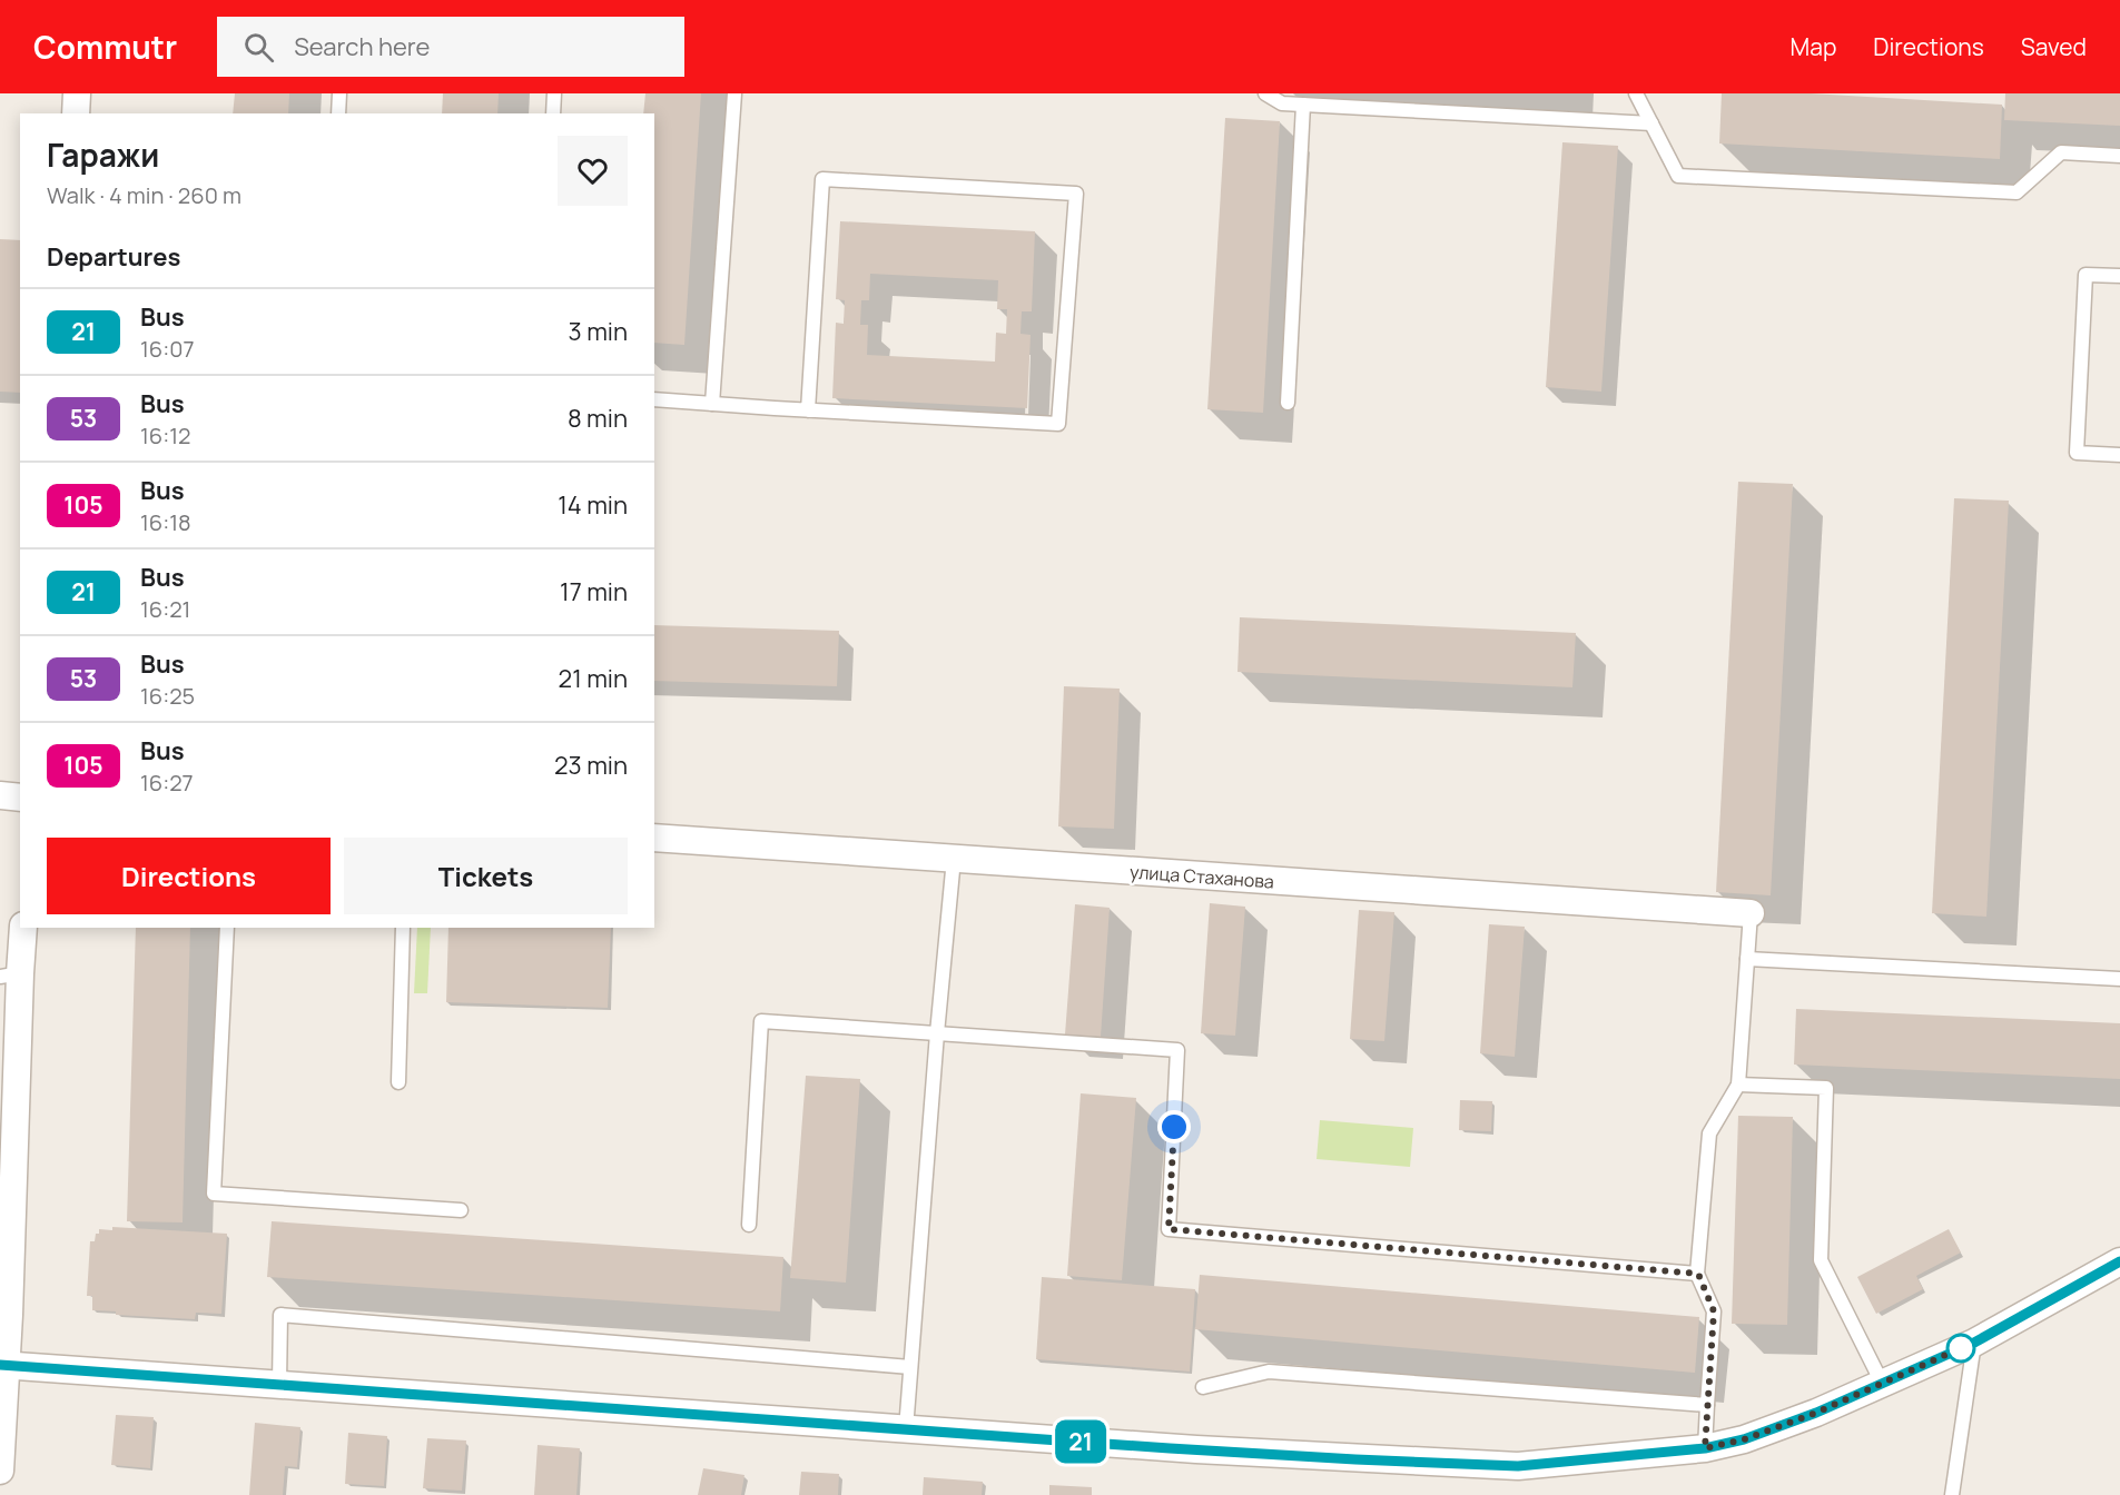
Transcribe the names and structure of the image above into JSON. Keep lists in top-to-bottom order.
{
  "streets": {
    "street": ["улица Стаханова"]
  },
  "lines": ["bus line 21"],
  "page": {
    "header": "Commutr",
    "search": "Search here",
    "nav": ["Map", "Directions", "Saved"],
    "on_map": "21",
    "heading": [
      ["Гаражи", "Walk · 4 min · 260 m"],
      "Departures"
    ],
    "list": [
      {
        "mark": "21",
        "name": "Bus",
        "note": "16:07",
        "value": "3 min"
      },
      {
        "mark": "53",
        "name": "Bus",
        "note": "16:12",
        "value": "8 min"
      },
      {
        "mark": "105",
        "name": "Bus",
        "note": "16:18",
        "value": "14 min"
      },
      {
        "mark": "21",
        "name": "Bus",
        "note": "16:21",
        "value": "17 min"
      },
      {
        "mark": "53",
        "name": "Bus",
        "note": "16:25",
        "value": "21 min"
      },
      {
        "mark": "105",
        "name": "Bus",
        "note": "16:27",
        "value": "23 min"
      }
    ],
    "buttons": ["Directions", "Tickets"]
  }
}
